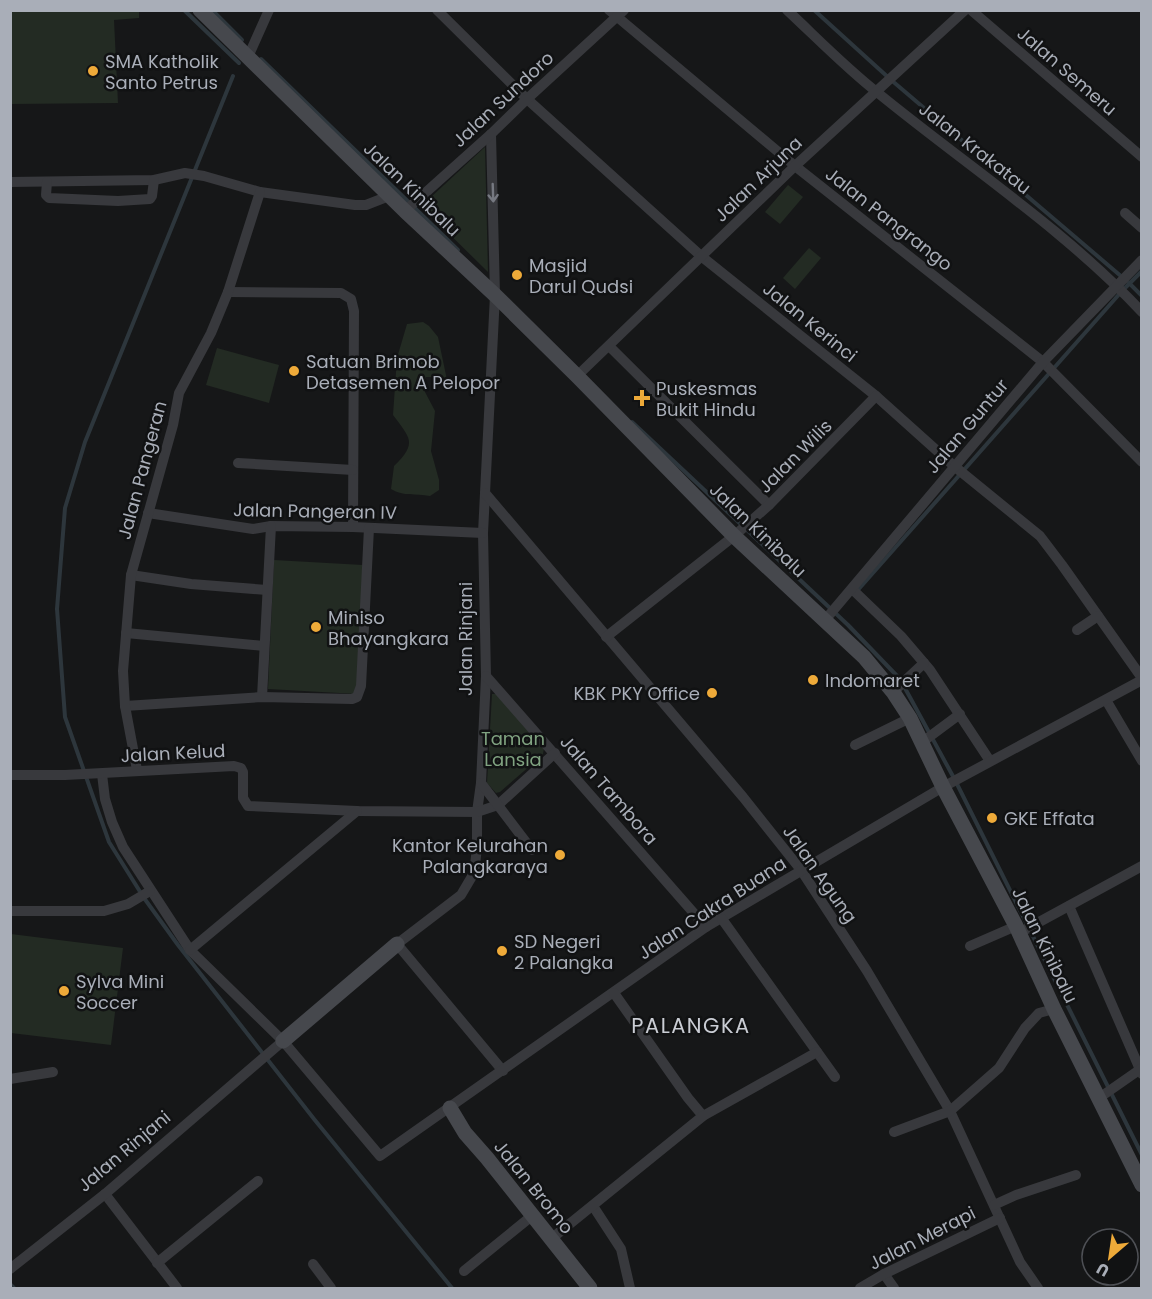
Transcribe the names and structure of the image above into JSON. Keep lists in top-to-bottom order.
{
  "streets": {
    "street": [
      "Jalan Semeru",
      "Jalan Sundoro",
      "Jalan Krakatau",
      "Jalan Arjuna",
      "Jalan Kinibalu",
      "Jalan Pangrango",
      "Jalan Kerinci",
      "Jalan Guntur",
      "Jalan Wilis",
      "Jalan Pangeran",
      "Jalan Pangeran IV",
      "Jalan Rinjani",
      "Jalan Kelud",
      "Jalan Tambora",
      "Jalan Agung",
      "Jalan Cakra Buana",
      "Jalan Bromo",
      "Jalan Merapi"
    ]
  },
  "crossings": [
    ["Jalan Sundoro", "Jalan Kinibalu"],
    ["Jalan Sundoro", "Jalan Pangrango"],
    ["Jalan Sundoro", "Jalan Kerinci"],
    ["Jalan Sundoro", "Jalan Rinjani"],
    ["Jalan Krakatau", "Jalan Arjuna"],
    ["Jalan Krakatau", "Jalan Guntur"],
    ["Jalan Arjuna", "Jalan Kinibalu"],
    ["Jalan Arjuna", "Jalan Pangrango"],
    ["Jalan Arjuna", "Jalan Kerinci"],
    ["Jalan Kinibalu", "Jalan Guntur"],
    ["Jalan Kinibalu", "Jalan Wilis"],
    ["Jalan Kinibalu", "Jalan Rinjani"],
    ["Jalan Kinibalu", "Jalan Cakra Buana"],
    ["Jalan Pangrango", "Jalan Guntur"],
    ["Jalan Kerinci", "Jalan Guntur"],
    ["Jalan Kerinci", "Jalan Wilis"],
    ["Jalan Kerinci", "Jalan Cakra Buana"],
    ["Jalan Pangeran", "Jalan Pangeran IV"],
    ["Jalan Pangeran", "Jalan Kelud"],
    ["Jalan Pangeran IV", "Jalan Rinjani"],
    ["Jalan Rinjani", "Jalan Tambora"],
    ["Jalan Rinjani", "Jalan Agung"],
    ["Jalan Rinjani", "Jalan Cakra Buana"],
    ["Jalan Tambora", "Jalan Cakra Buana"],
    ["Jalan Agung", "Jalan Cakra Buana"],
    ["Jalan Agung", "Jalan Merapi"],
    ["Jalan Cakra Buana", "Jalan Bromo"]
  ],
  "districts": ["PALANGKA"],
  "parks": ["Taman Lansia"],
  "places": {
    "other": [
      "SMA Katholik Santo Petrus",
      "Masjid Darul Qudsi",
      "Satuan Brimob Detasemen A Pelopor",
      "Miniso Bhayangkara",
      "Indomaret",
      "KBK PKY Office",
      "GKE Effata",
      "Kantor Kelurahan Palangkaraya",
      "SD Negeri 2 Palangka",
      "Sylva Mini Soccer"
    ],
    "health": ["Puskesmas Bukit Hindu"]
  },
  "north": "bottom left"
}
